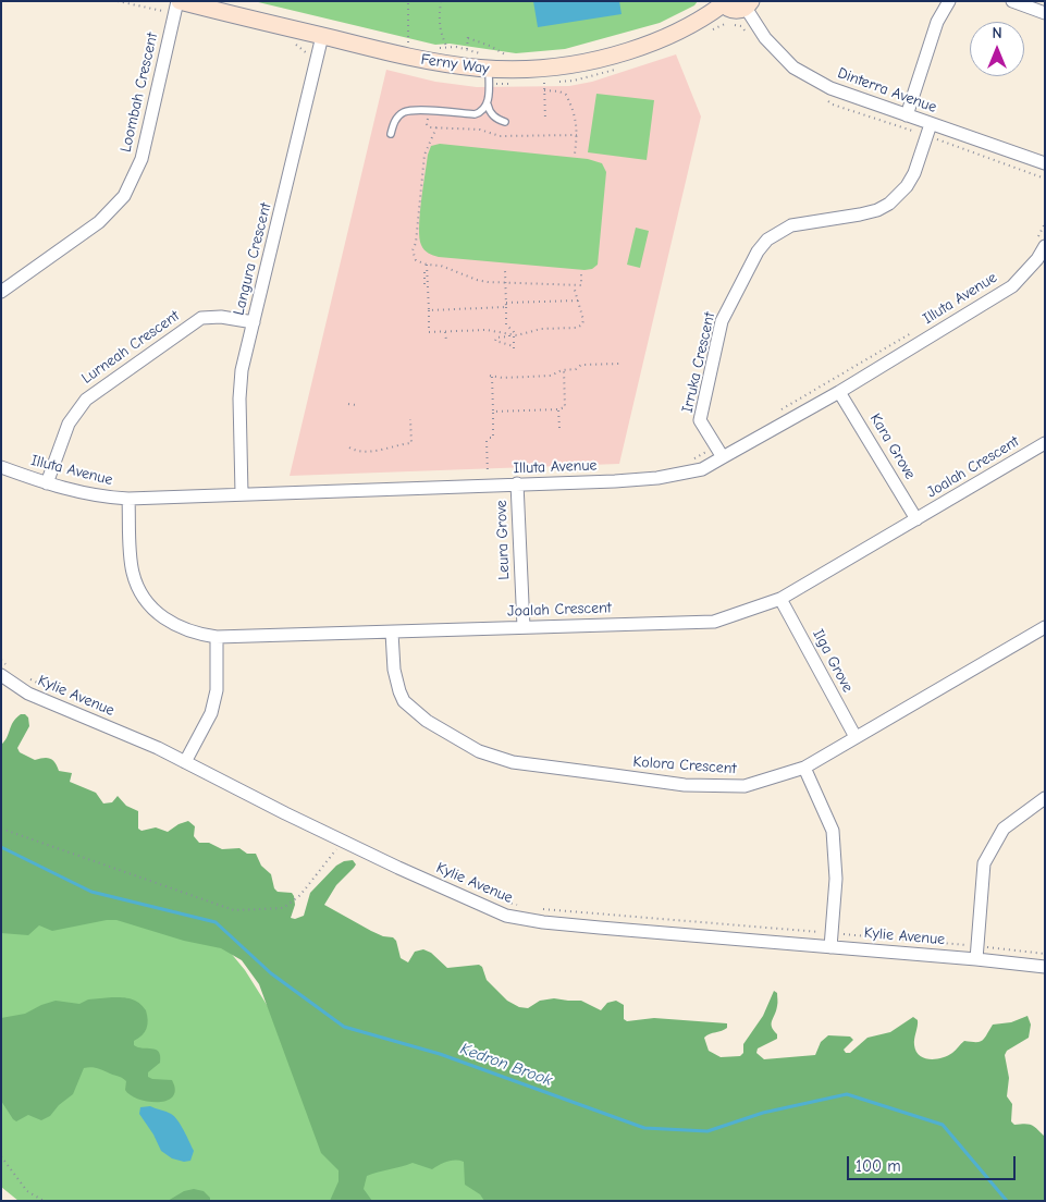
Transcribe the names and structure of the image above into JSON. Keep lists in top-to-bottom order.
{
  "streets": {
    "street": [
      "Ferny Way",
      "Dinterra Avenue",
      "Loombah Crescent",
      "Langura Crescent",
      "Illuta Avenue",
      "Lurneah Crescent",
      "Irruka Crescent",
      "Kara Grove",
      "Joalah Crescent",
      "Leura Grove",
      "Ilga Grove",
      "Kylie Avenue",
      "Kolora Crescent"
    ]
  },
  "crossings": [
    ["Ferny Way", "Dinterra Avenue"],
    ["Ferny Way", "Loombah Crescent"],
    ["Ferny Way", "Langura Crescent"],
    ["Dinterra Avenue", "Irruka Crescent"],
    ["Langura Crescent", "Illuta Avenue"],
    ["Langura Crescent", "Lurneah Crescent"],
    ["Illuta Avenue", "Lurneah Crescent"],
    ["Illuta Avenue", "Irruka Crescent"],
    ["Illuta Avenue", "Kara Grove"],
    ["Illuta Avenue", "Joalah Crescent"],
    ["Illuta Avenue", "Leura Grove"],
    ["Kara Grove", "Joalah Crescent"],
    ["Joalah Crescent", "Leura Grove"],
    ["Joalah Crescent", "Ilga Grove"],
    ["Joalah Crescent", "Kolora Crescent"],
    ["Ilga Grove", "Kolora Crescent"]
  ],
  "water": ["Kedron Brook"],
  "scale_bar": "100 m",
  "north": "top"
}
